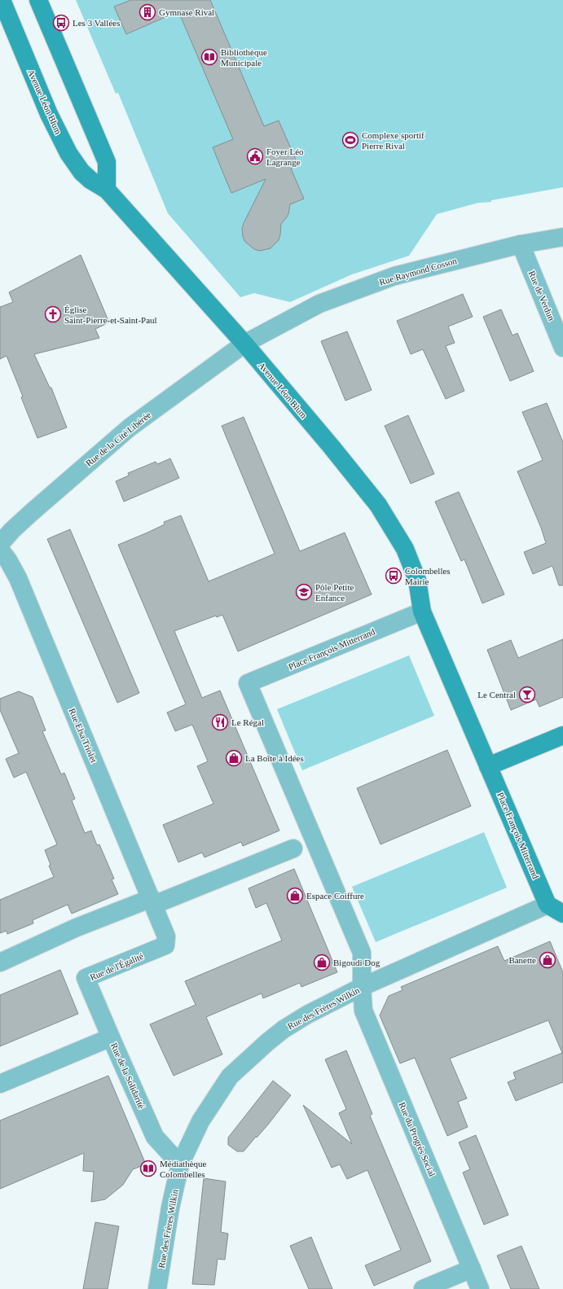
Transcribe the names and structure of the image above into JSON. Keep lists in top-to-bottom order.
{
  "streets": {
    "street": [
      "Avenue Léon Blum",
      "Rue Raymond Cosson",
      "Rue de Verdun",
      "Rue de la Cité Libérée",
      "Place François Mitterrand",
      "Rue Elsa Triolet",
      "Rue de l'Égalité",
      "Rue des Frères Wilkin",
      "Rue de la Solidarité",
      "Rue du Progrès Social"
    ]
  },
  "crossings": [
    ["Avenue Léon Blum", "Rue Raymond Cosson"],
    ["Avenue Léon Blum", "Rue de la Cité Libérée"],
    ["Avenue Léon Blum", "Place François Mitterrand"],
    ["Rue Raymond Cosson", "Rue de Verdun"],
    ["Rue Raymond Cosson", "Rue de la Cité Libérée"],
    ["Place François Mitterrand", "Rue des Frères Wilkin"],
    ["Place François Mitterrand", "Rue du Progrès Social"],
    ["Rue Elsa Triolet", "Rue de l'Égalité"],
    ["Rue de l'Égalité", "Rue de la Solidarité"],
    ["Rue des Frères Wilkin", "Rue de la Solidarité"],
    ["Rue des Frères Wilkin", "Rue du Progrès Social"]
  ],
  "places": {
    "building": ["Gymnase Rival"],
    "bus stop": ["Les 3 Vallées", "Colombelles Mairie"],
    "library": ["Bibliothèque Municipale", "Médiathèque Colombelles"],
    "sports": ["Complexe sportif Pierre Rival"],
    "public building": ["Foyer Léo Lagrange"],
    "church": ["Église Saint-Pierre-et-Saint-Paul"],
    "school or university": ["Pôle Petite Enfance"],
    "bar": ["Le Central"],
    "restaurant": ["Le Régal"],
    "shop": [
      "La Boîte à Idées",
      "Espace Coiffure",
      "Banette",
      "Bigoudi Dog"
    ]
  }
}
